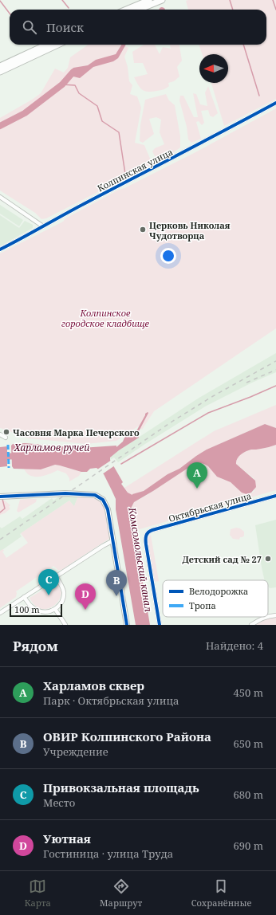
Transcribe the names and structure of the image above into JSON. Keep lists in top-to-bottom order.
{
  "streets": {
    "street": ["Колпинская улица", "Октябрьская улица"]
  },
  "water": ["Харламов ручей", "Комсомольский канал"],
  "parks": ["Колпинское городское кладбище"],
  "places": ["Церковь Николая Чудотворца", "Часовня Марка Печерского", "Детский сад № 27"],
  "legend": ["Велодорожка", "Тропа"],
  "scale_bar": "100 m",
  "north": "left",
  "page": {
    "search": "Поиск",
    "pins": [
      "A",
      "C",
      "B",
      "D"
    ],
    "scale": "100 m",
    "heading": ["Рядом", "Найдено: 4"],
    "list": [
      {
        "mark": "A",
        "name": "Харламов сквер",
        "note": "Парк · Октябрьская улица",
        "value": "450 m"
      },
      {
        "mark": "B",
        "name": "ОВИР Колпинского Района",
        "note": "Учреждение",
        "value": "650 m"
      },
      {
        "mark": "C",
        "name": "Привокзальная площадь",
        "note": "Место",
        "value": "680 m"
      },
      {
        "mark": "D",
        "name": "Уютная",
        "note": "Гостиница · улица Труда",
        "value": "690 m"
      }
    ],
    "nav": ["Карта", "Маршрут", "Сохранённые"]
  }
}
